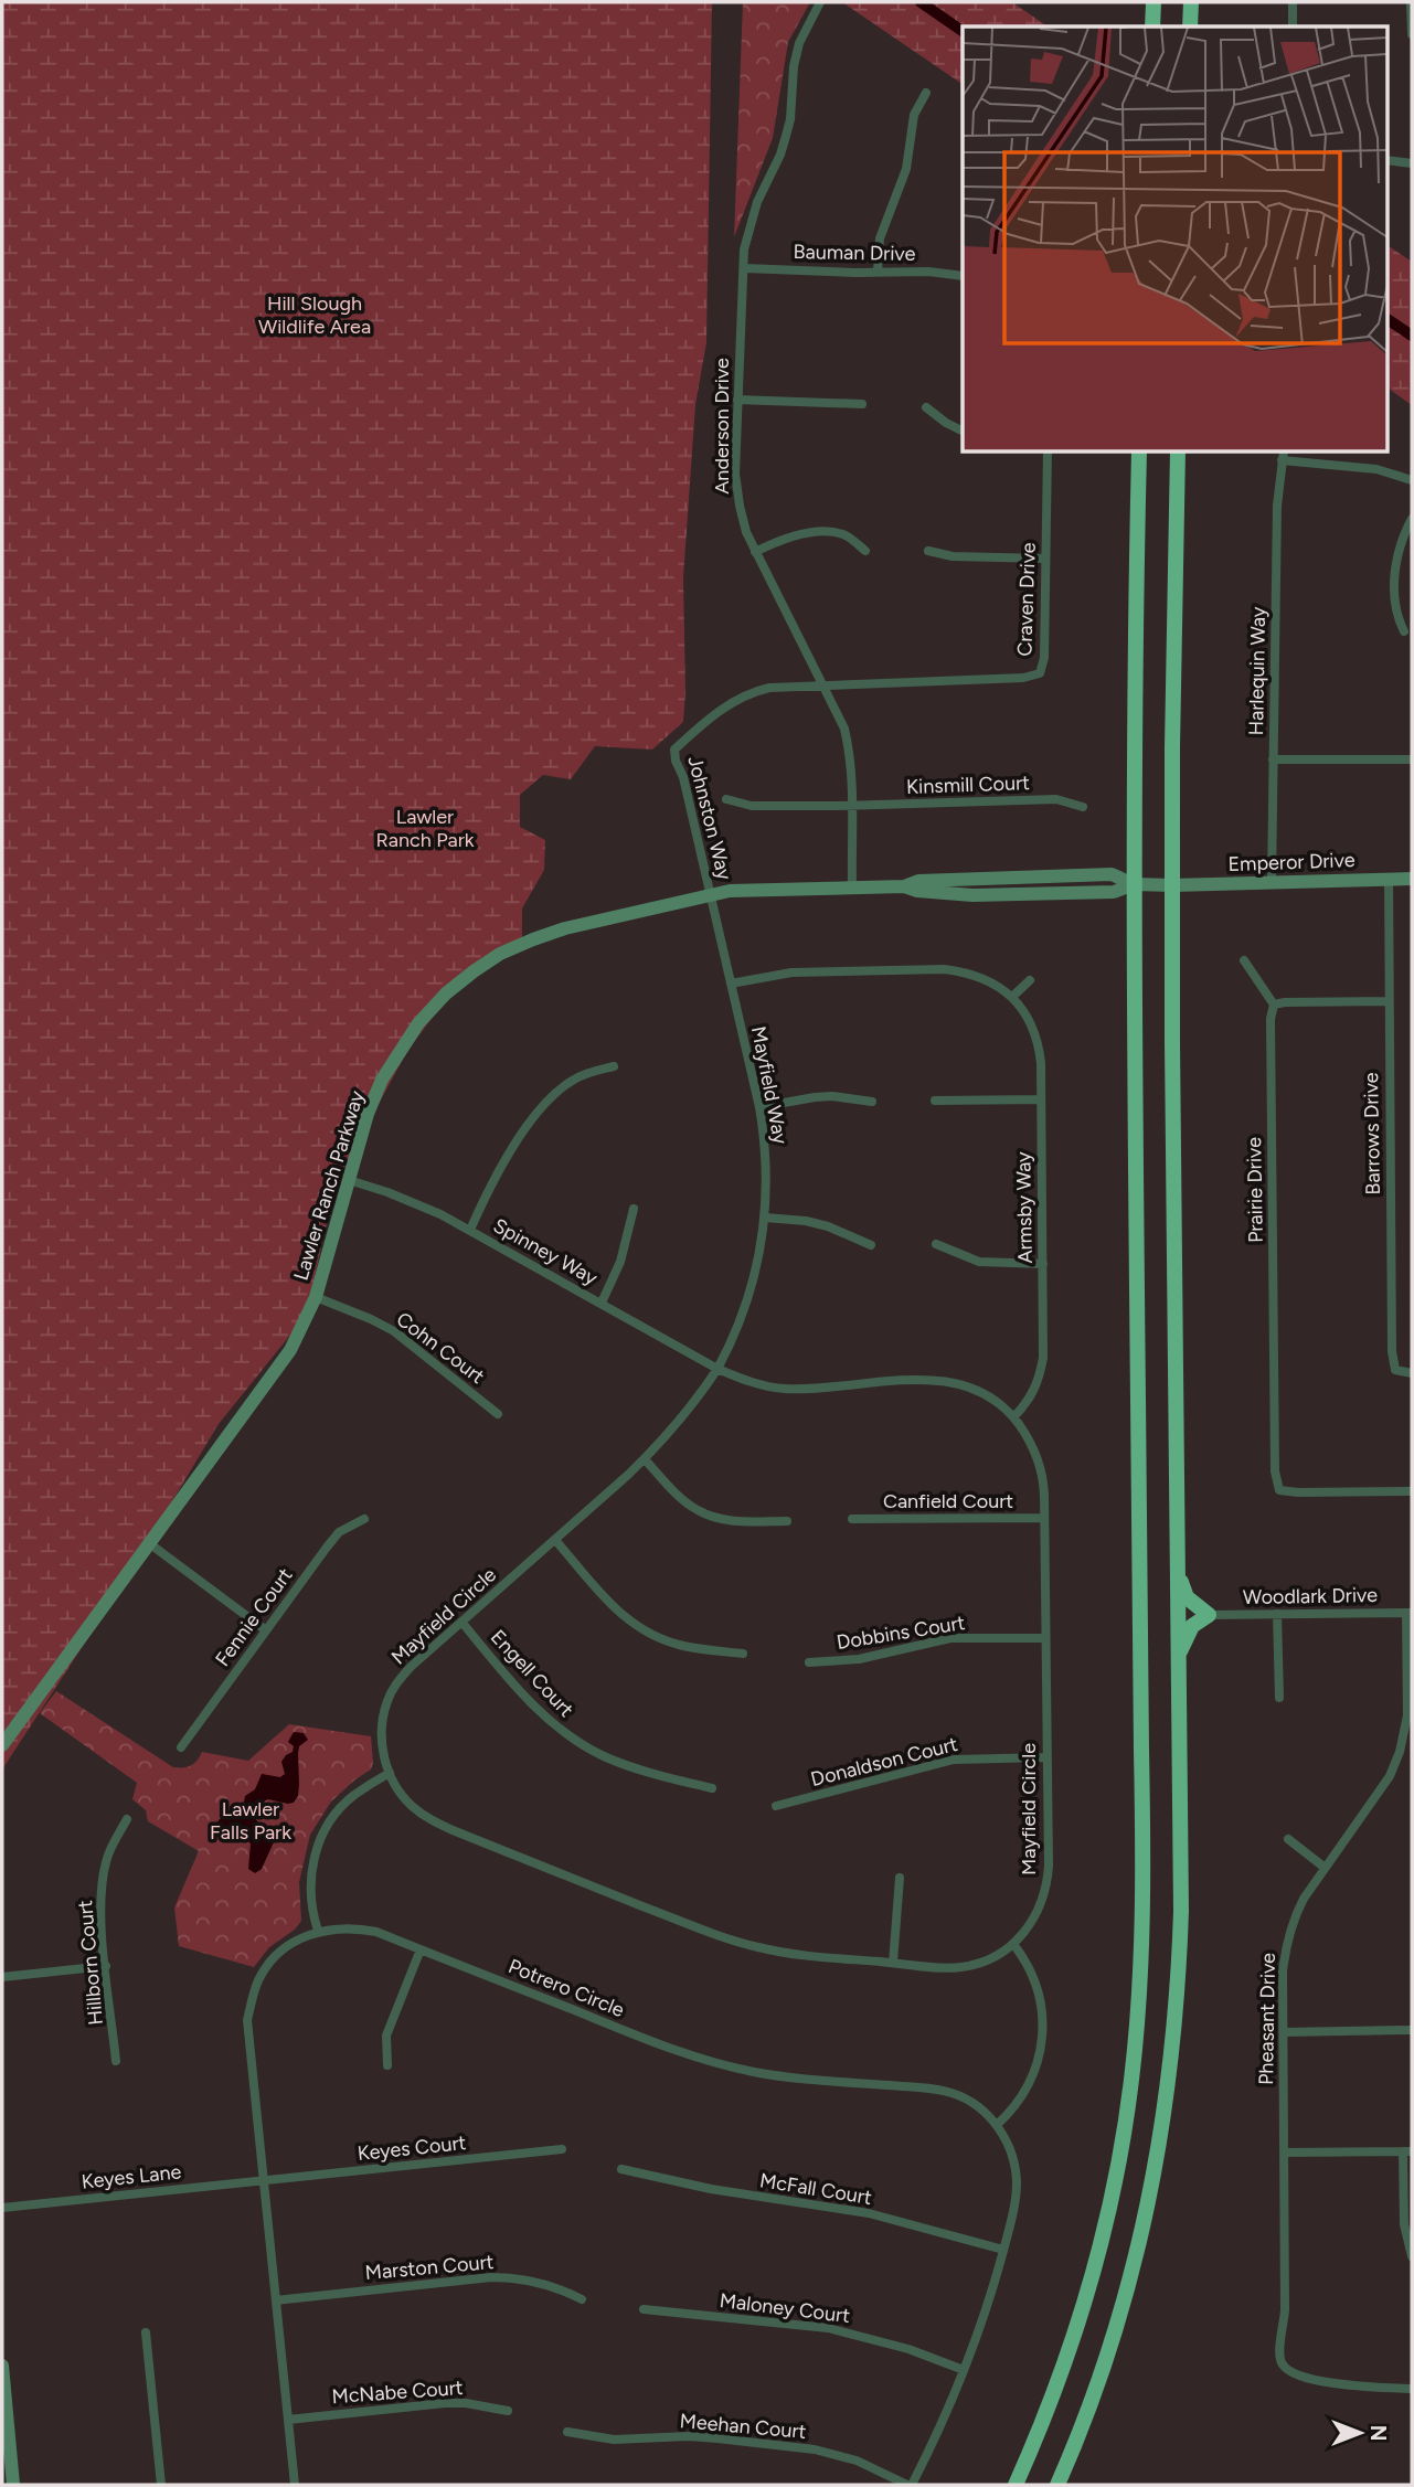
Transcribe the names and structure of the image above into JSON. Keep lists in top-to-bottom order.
{
  "streets": {
    "street": [
      "Bauman Drive",
      "Anderson Drive",
      "Craven Drive",
      "Harlequin Way",
      "Kinsmill Court",
      "Johnston Way",
      "Emperor Drive",
      "Mayfield Way",
      "Barrows Drive",
      "Lawler Ranch Parkway",
      "Prairie Drive",
      "Armsby Way",
      "Spinney Way",
      "Cohn Court",
      "Canfield Court",
      "Woodlark Drive",
      "Mayfield Circle",
      "Fennie Court",
      "Dobbins Court",
      "Engell Court",
      "Donaldson Court",
      "Hillborn Court",
      "Potrero Circle",
      "Pheasant Drive",
      "Keyes Court",
      "Keyes Lane",
      "McFall Court",
      "Marston Court",
      "Maloney Court",
      "McNabe Court",
      "Meehan Court"
    ]
  },
  "crossings": [
    ["Bauman Drive", "Anderson Drive"],
    ["Anderson Drive", "Craven Drive"],
    ["Anderson Drive", "Kinsmill Court"],
    ["Anderson Drive", "Johnston Way"],
    ["Anderson Drive", "Lawler Ranch Parkway"],
    ["Craven Drive", "Johnston Way"],
    ["Harlequin Way", "Emperor Drive"],
    ["Johnston Way", "Mayfield Way"],
    ["Johnston Way", "Lawler Ranch Parkway"],
    ["Emperor Drive", "Barrows Drive"],
    ["Emperor Drive", "Lawler Ranch Parkway"],
    ["Mayfield Way", "Lawler Ranch Parkway"],
    ["Mayfield Way", "Armsby Way"],
    ["Mayfield Way", "Spinney Way"],
    ["Mayfield Way", "Mayfield Circle"],
    ["Lawler Ranch Parkway", "Spinney Way"],
    ["Lawler Ranch Parkway", "Cohn Court"],
    ["Armsby Way", "Mayfield Circle"],
    ["Spinney Way", "Mayfield Circle"],
    ["Canfield Court", "Mayfield Circle"],
    ["Woodlark Drive", "Pheasant Drive"],
    ["Mayfield Circle", "Dobbins Court"],
    ["Mayfield Circle", "Engell Court"],
    ["Mayfield Circle", "Donaldson Court"],
    ["Potrero Circle", "Keyes Court"],
    ["Potrero Circle", "Keyes Lane"],
    ["Potrero Circle", "McFall Court"],
    ["Potrero Circle", "Marston Court"],
    ["Potrero Circle", "Maloney Court"],
    ["Potrero Circle", "McNabe Court"],
    ["Potrero Circle", "Meehan Court"],
    ["Keyes Court", "Keyes Lane"]
  ],
  "parks": ["Hill Slough Wildlife Area", "Lawler Ranch Park", "Lawler Falls Park"],
  "north": "right"
}
